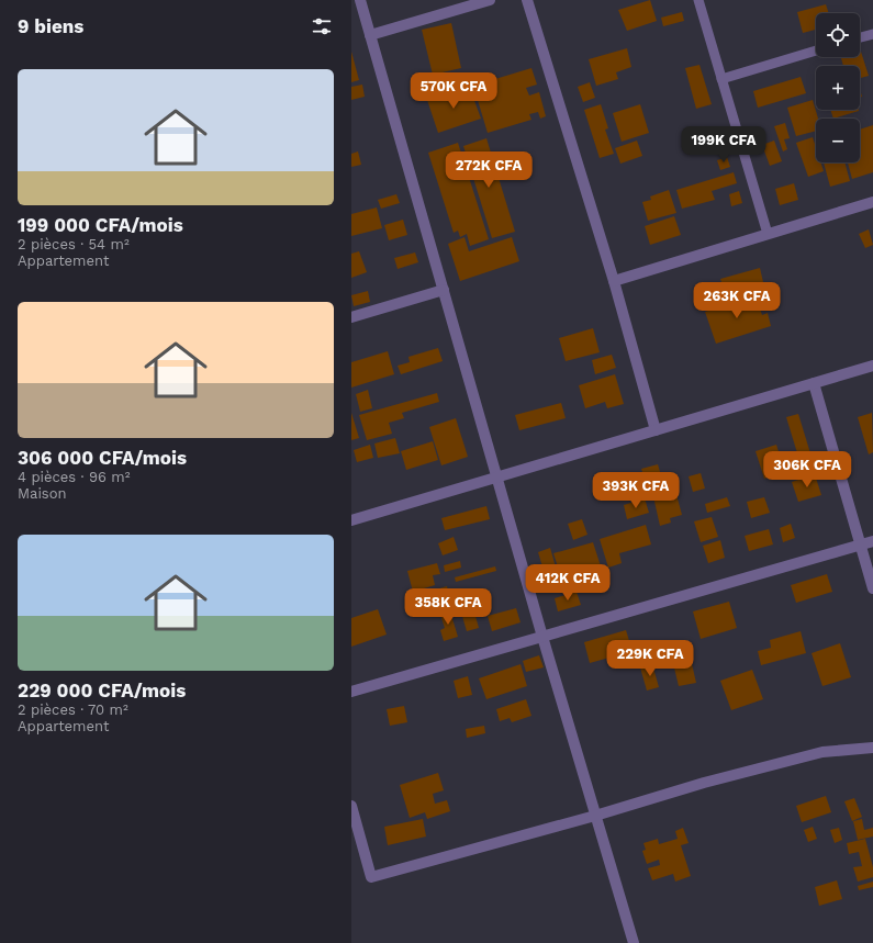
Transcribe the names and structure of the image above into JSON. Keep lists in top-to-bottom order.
{
  "page": {
    "heading": "9 biens",
    "map_buttons": ["+", "−"],
    "list": [
      {
        "name": "199 000 CFA/mois",
        "note": "2 pièces · 54 m² · Appartement"
      },
      {
        "name": "306 000 CFA/mois",
        "note": "4 pièces · 96 m² · Maison"
      },
      {
        "name": "229 000 CFA/mois",
        "note": "2 pièces · 70 m² · Appartement"
      }
    ],
    "price": [
      "570K CFA",
      "199K CFA",
      "272K CFA",
      "263K CFA",
      "306K CFA",
      "393K CFA",
      "412K CFA",
      "358K CFA",
      "229K CFA"
    ]
  }
}
